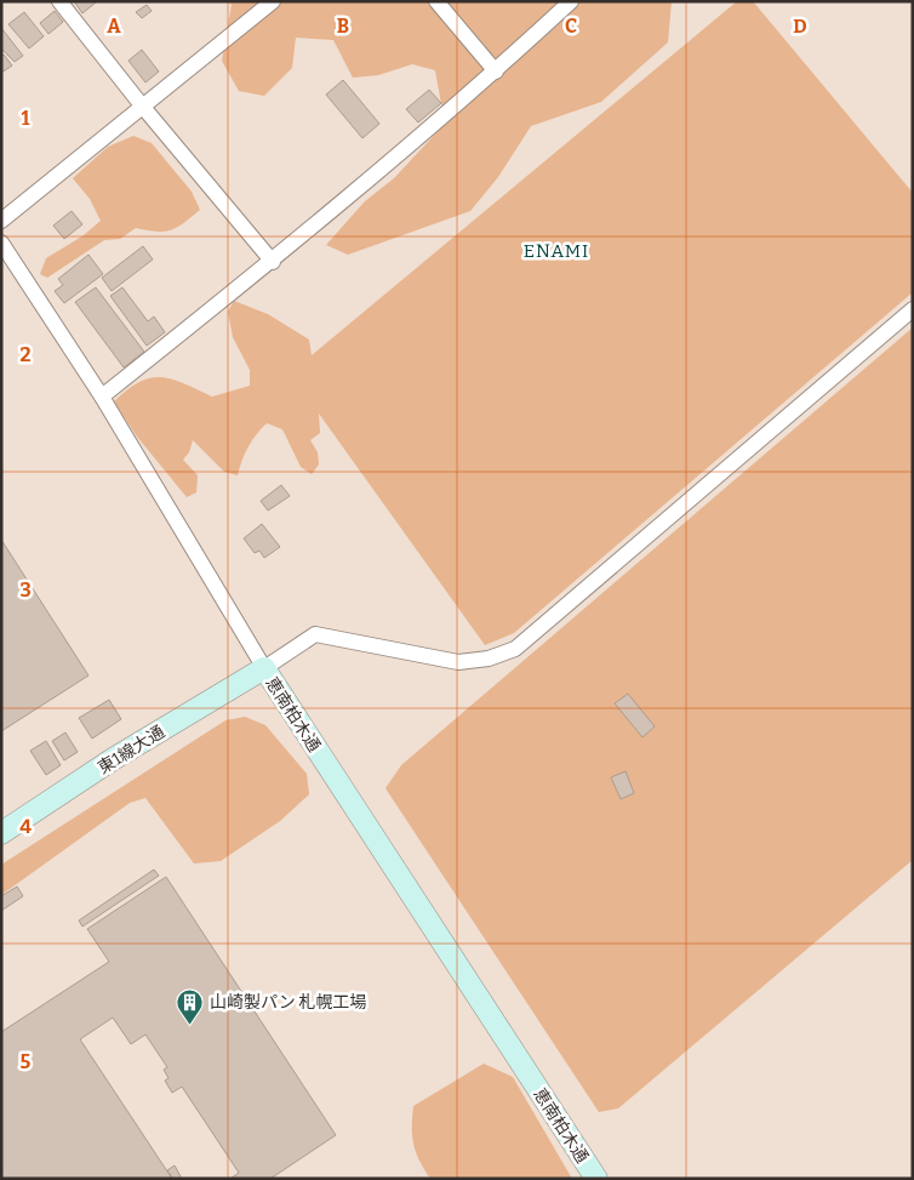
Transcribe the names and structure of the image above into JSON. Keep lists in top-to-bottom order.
{
  "streets": {
    "street": ["恵南柏木通", "東1線大通"]
  },
  "crossings": [
    ["恵南柏木通", "東1線大通"]
  ],
  "districts": ["ENAMI"],
  "places": {
    "building": ["山崎製パン 札幌工場"]
  },
  "grid": {
    "columns": [
      "A",
      "B",
      "C",
      "D"
    ],
    "rows": [
      "1",
      "2",
      "3",
      "4",
      "5"
    ]
  }
}
